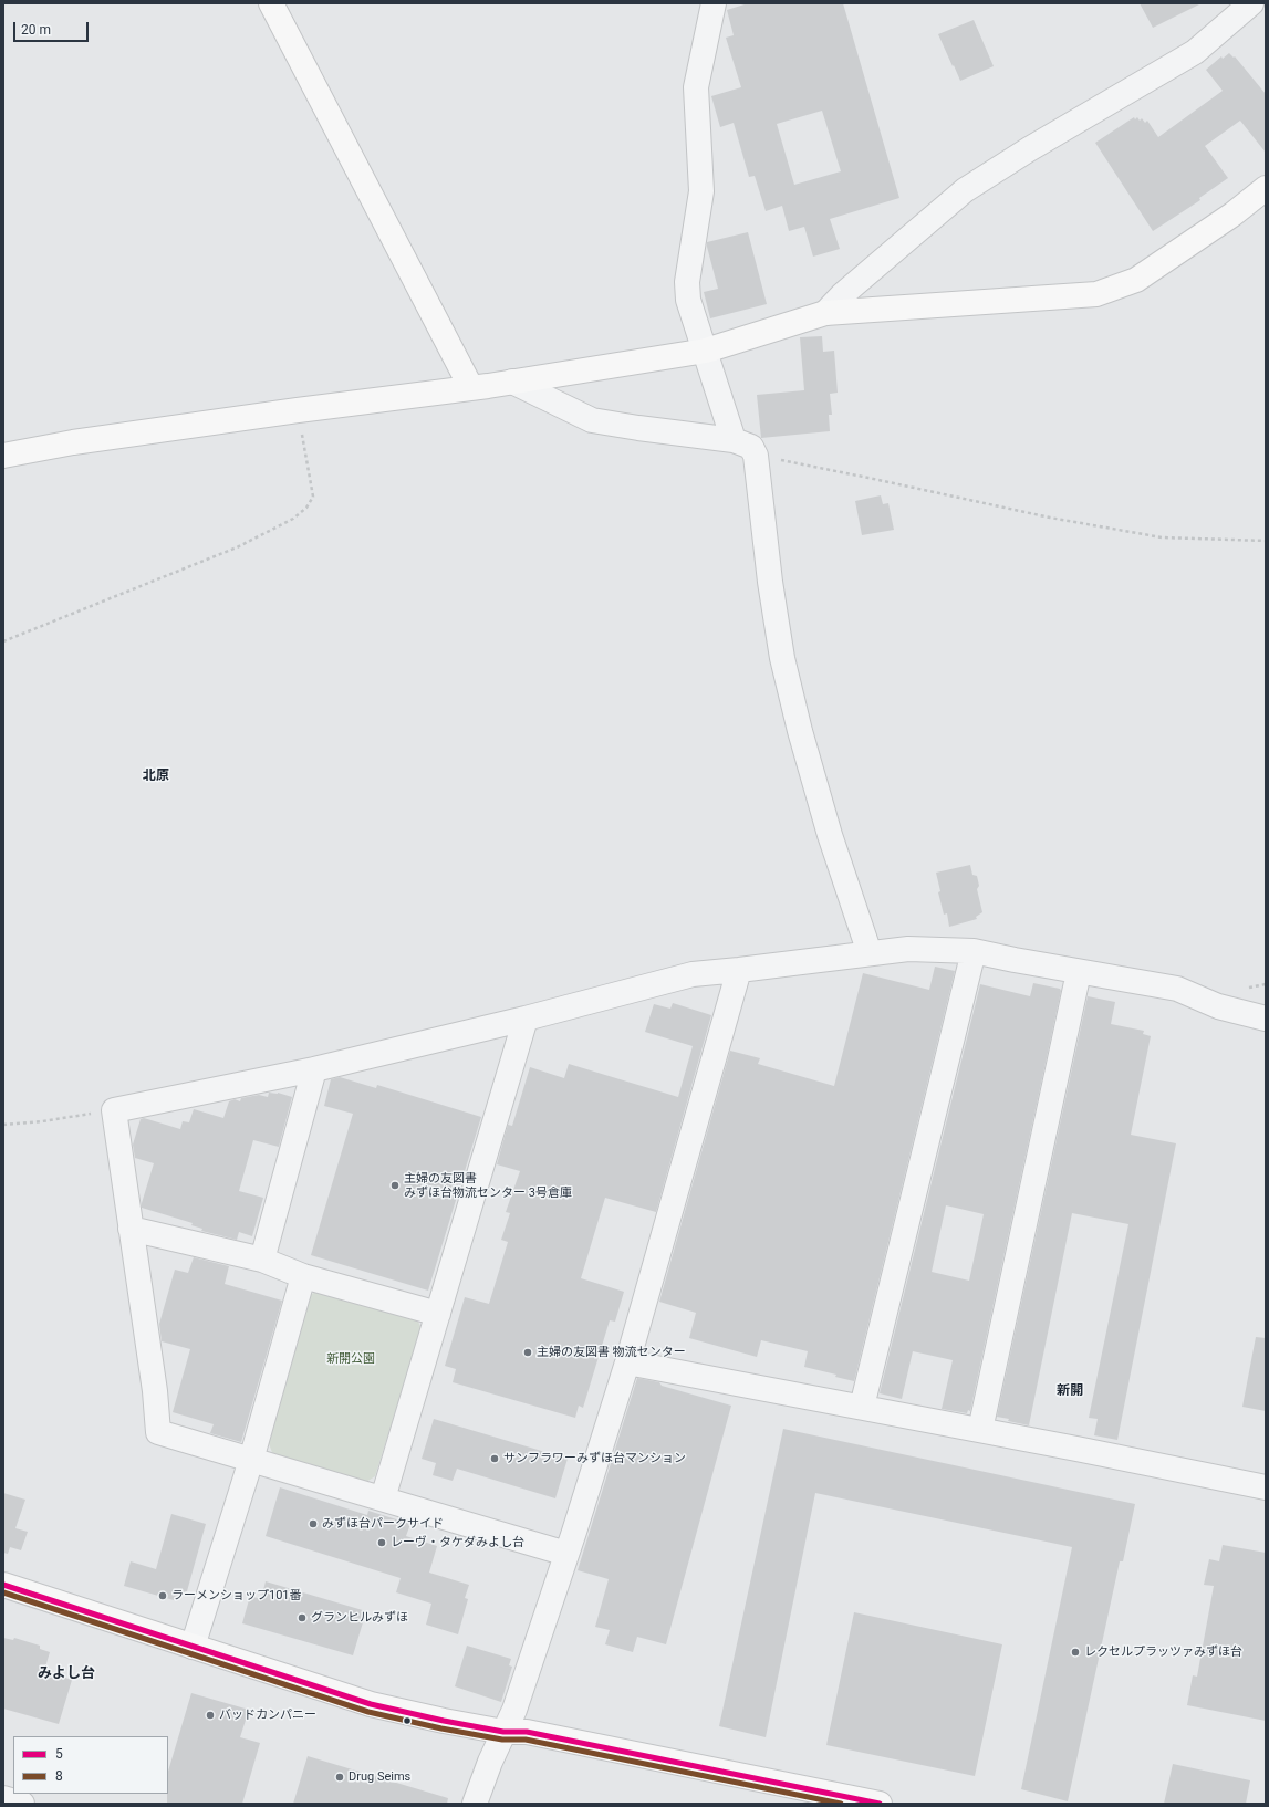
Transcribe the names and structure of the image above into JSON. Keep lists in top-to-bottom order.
{
  "districts": ["北原", "新開", "みよし台"],
  "parks": ["新開公園"],
  "places": [
    "主婦の友図書 みずほ台物流センター 3号倉庫",
    "主婦の友図書 物流センター",
    "サンフラワーみずほ台マンション",
    "みずほ台パークサイド",
    "レーヴ・タケダみよし台",
    "ラーメンショップ101番",
    "グランヒルみずほ",
    "レクセルプラッツァみずほ台",
    "バッドカンパニー",
    "Drug Seims"
  ],
  "lines": ["transit line 5", "transit line 8"],
  "legend": ["5", "8"],
  "scale_bar": "20 m"
}
